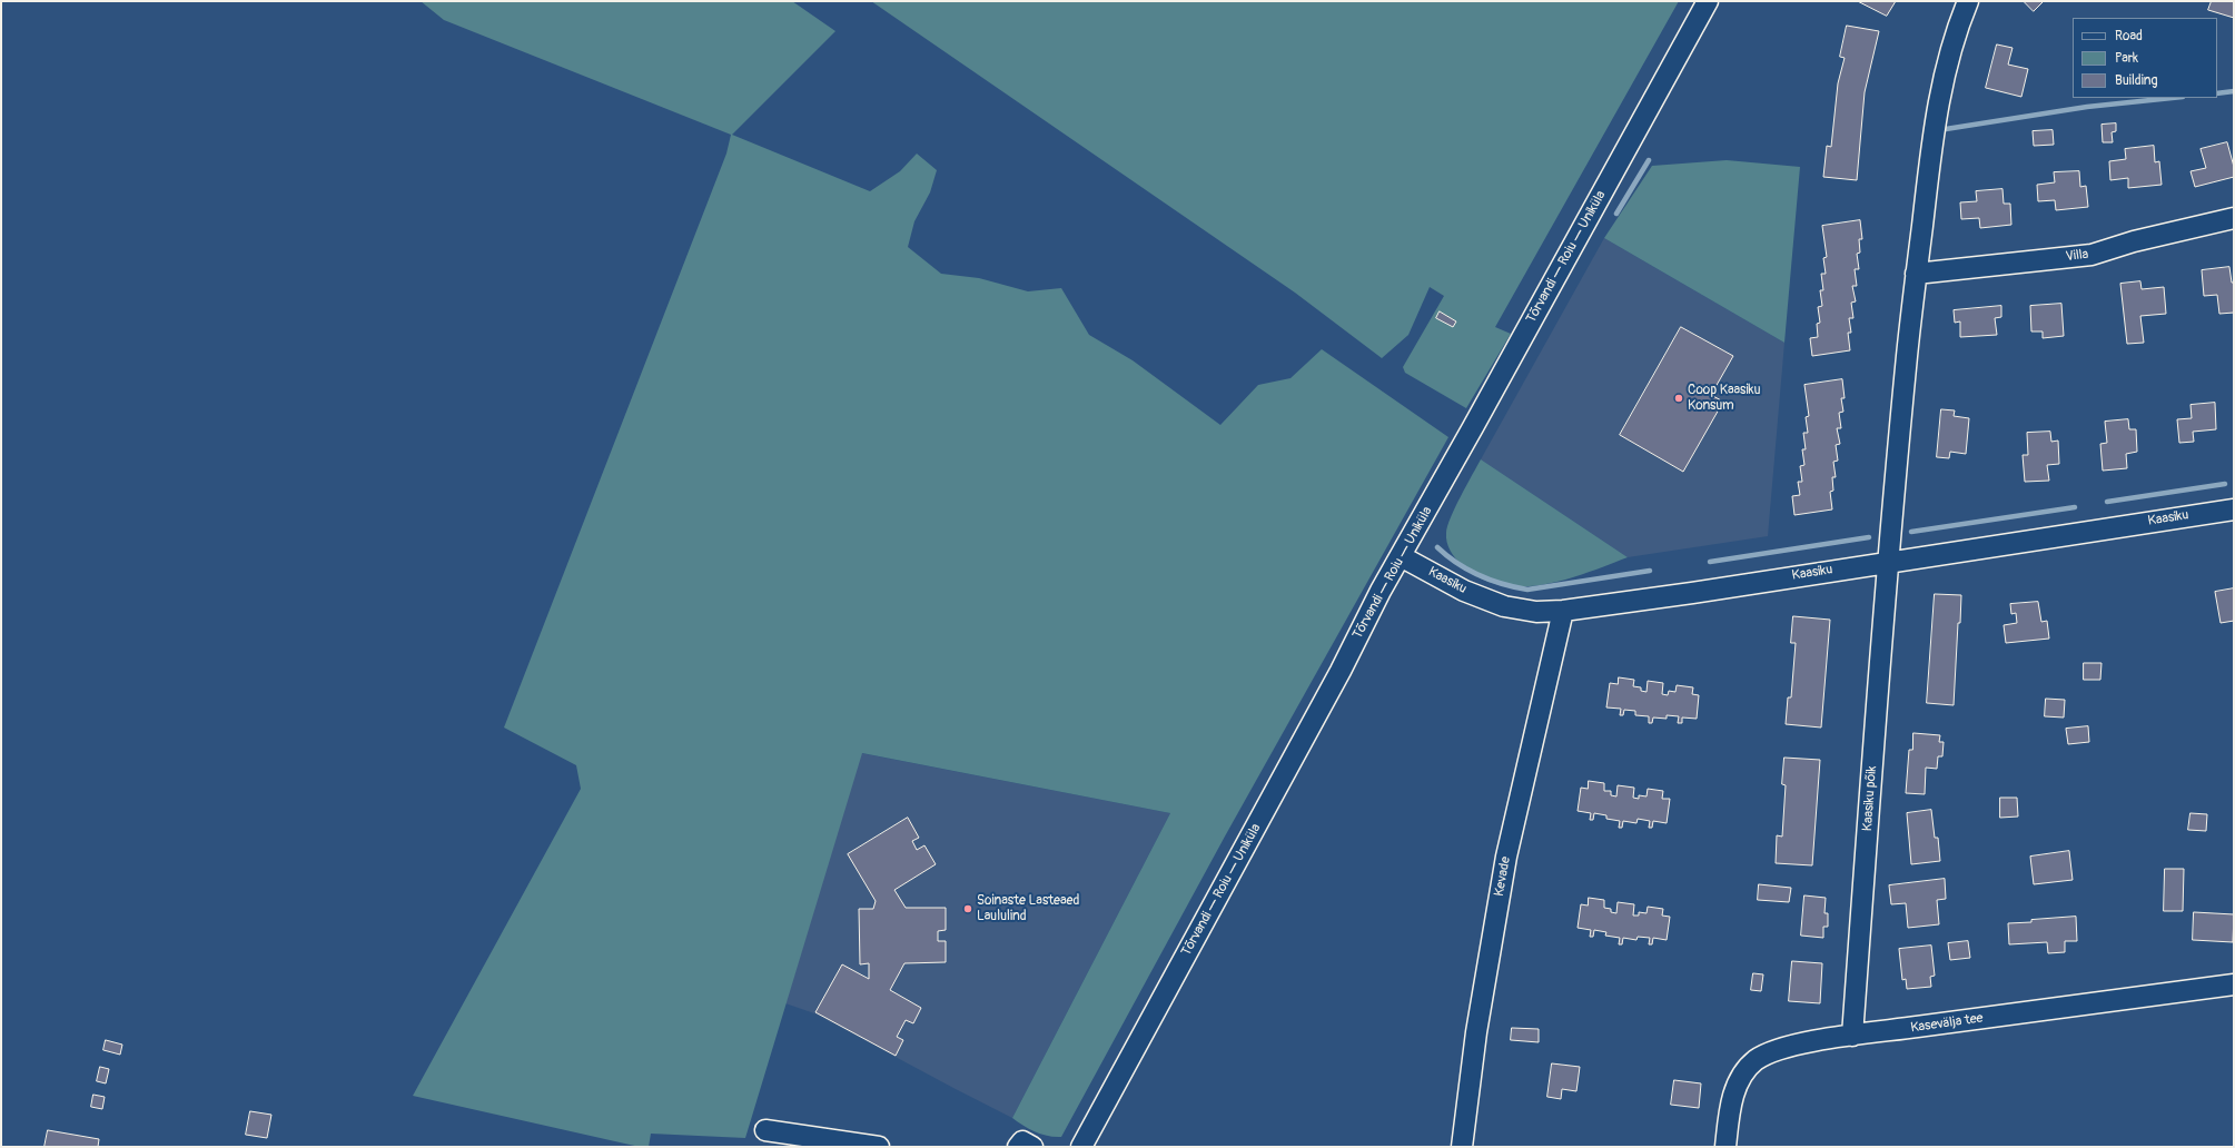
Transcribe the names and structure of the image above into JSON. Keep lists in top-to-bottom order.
{
  "streets": {
    "street": [
      "Villa",
      "Tõrvandi — Roiu — Uniküla",
      "Kaasiku",
      "Kaasiku põik",
      "Kevade",
      "Kasevälja tee"
    ]
  },
  "crossings": [
    ["Tõrvandi — Roiu — Uniküla", "Kaasiku"],
    ["Kaasiku", "Kaasiku põik"],
    ["Kaasiku", "Kevade"],
    ["Kaasiku põik", "Kasevälja tee"]
  ],
  "places": ["Coop Kaasiku Konsum", "Soinaste Lasteaed Laululind"],
  "legend": ["Road", "Park", "Building"]
}
